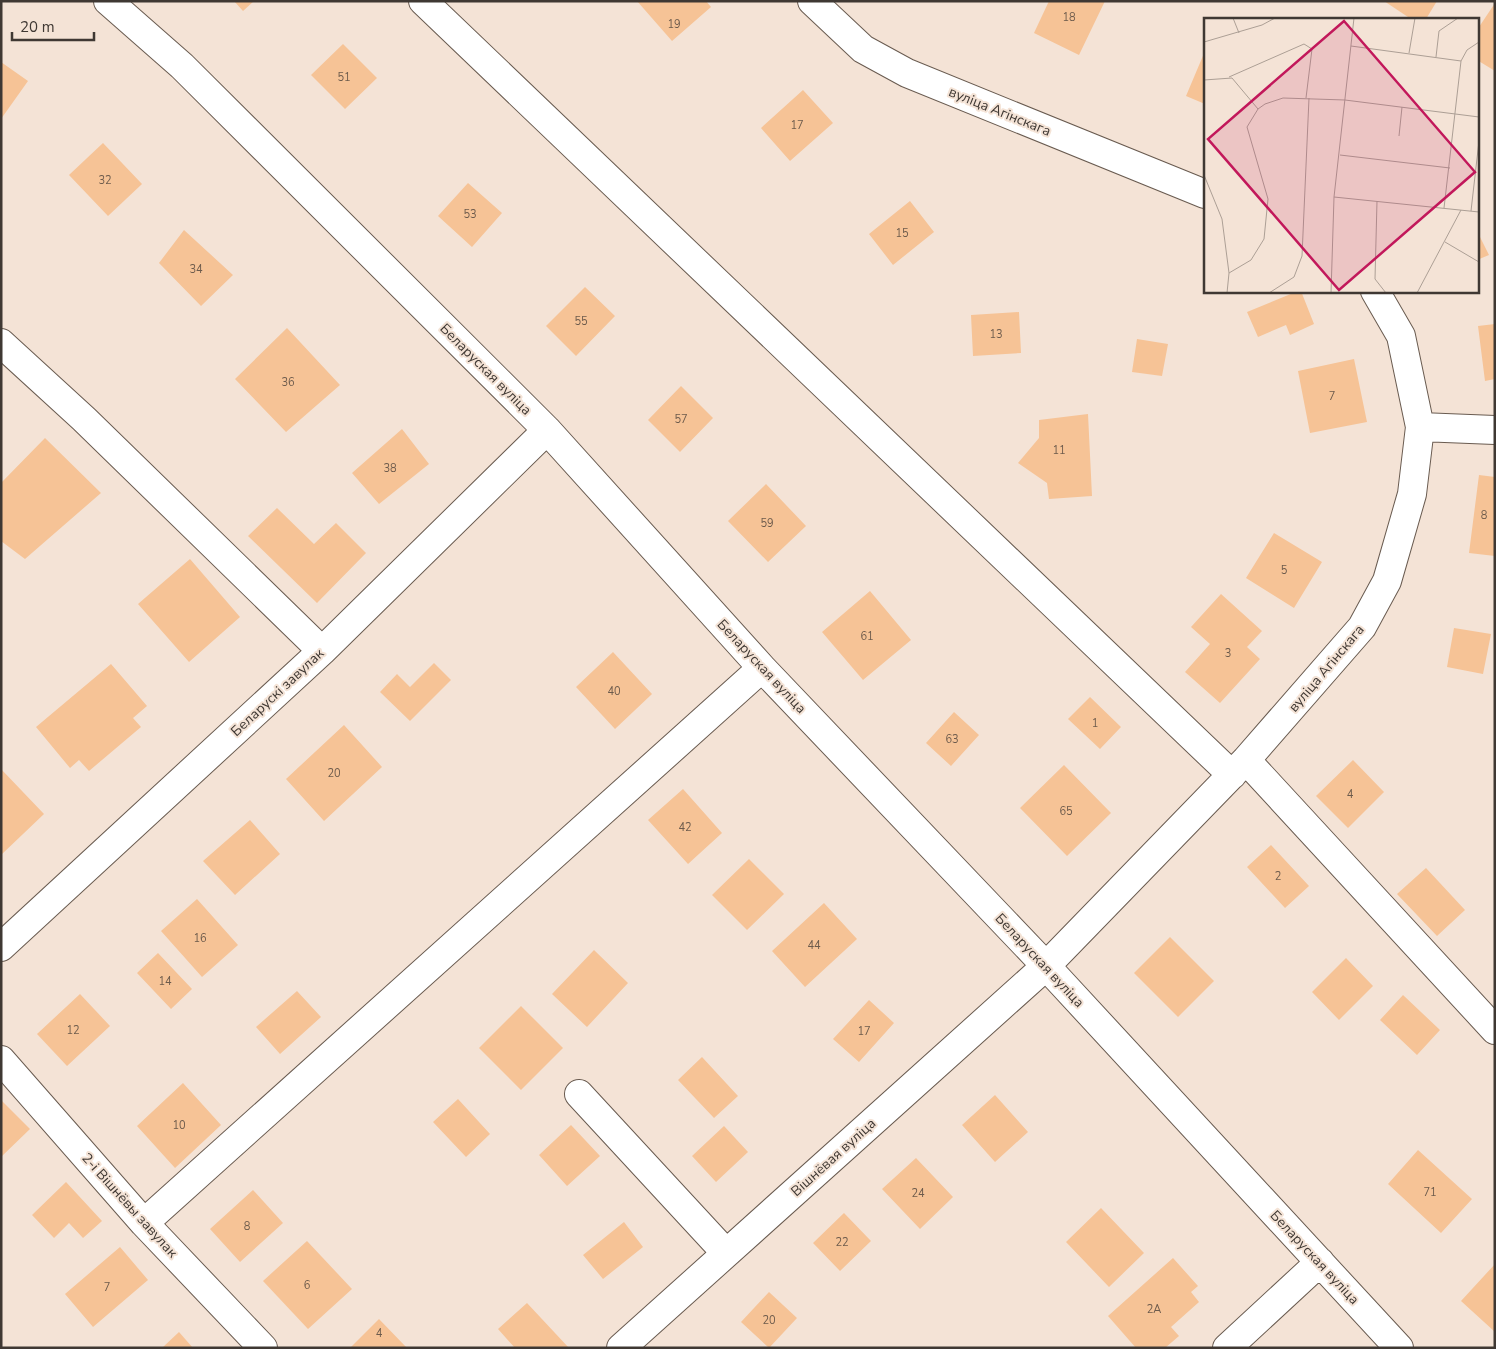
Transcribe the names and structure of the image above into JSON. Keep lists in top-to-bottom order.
{
  "streets": {
    "street": [
      "вуліца Агінскага",
      "Беларуская вуліца",
      "Беларускі завулак",
      "Вішнёвая вуліца",
      "2-і Вішнёвы завулак"
    ]
  },
  "crossings": [
    ["вуліца Агінскага", "Беларуская вуліца"],
    ["вуліца Агінскага", "Вішнёвая вуліца"],
    ["Беларуская вуліца", "Беларускі завулак"],
    ["Беларуская вуліца", "Вішнёвая вуліца"]
  ],
  "house_numbers": [
    "18",
    "19",
    "51",
    "17",
    "32",
    "53",
    "15",
    "34",
    "55",
    "13",
    "36",
    "7",
    "57",
    "11",
    "38",
    "8",
    "59",
    "5",
    "61",
    "3",
    "40",
    "1",
    "63",
    "20",
    "4",
    "65",
    "42",
    "2",
    "16",
    "44",
    "14",
    "12",
    "17",
    "10",
    "71",
    "24",
    "8",
    "22",
    "6",
    "7",
    "2А",
    "20",
    "4"
  ],
  "scale_bar": "20 m"
}
